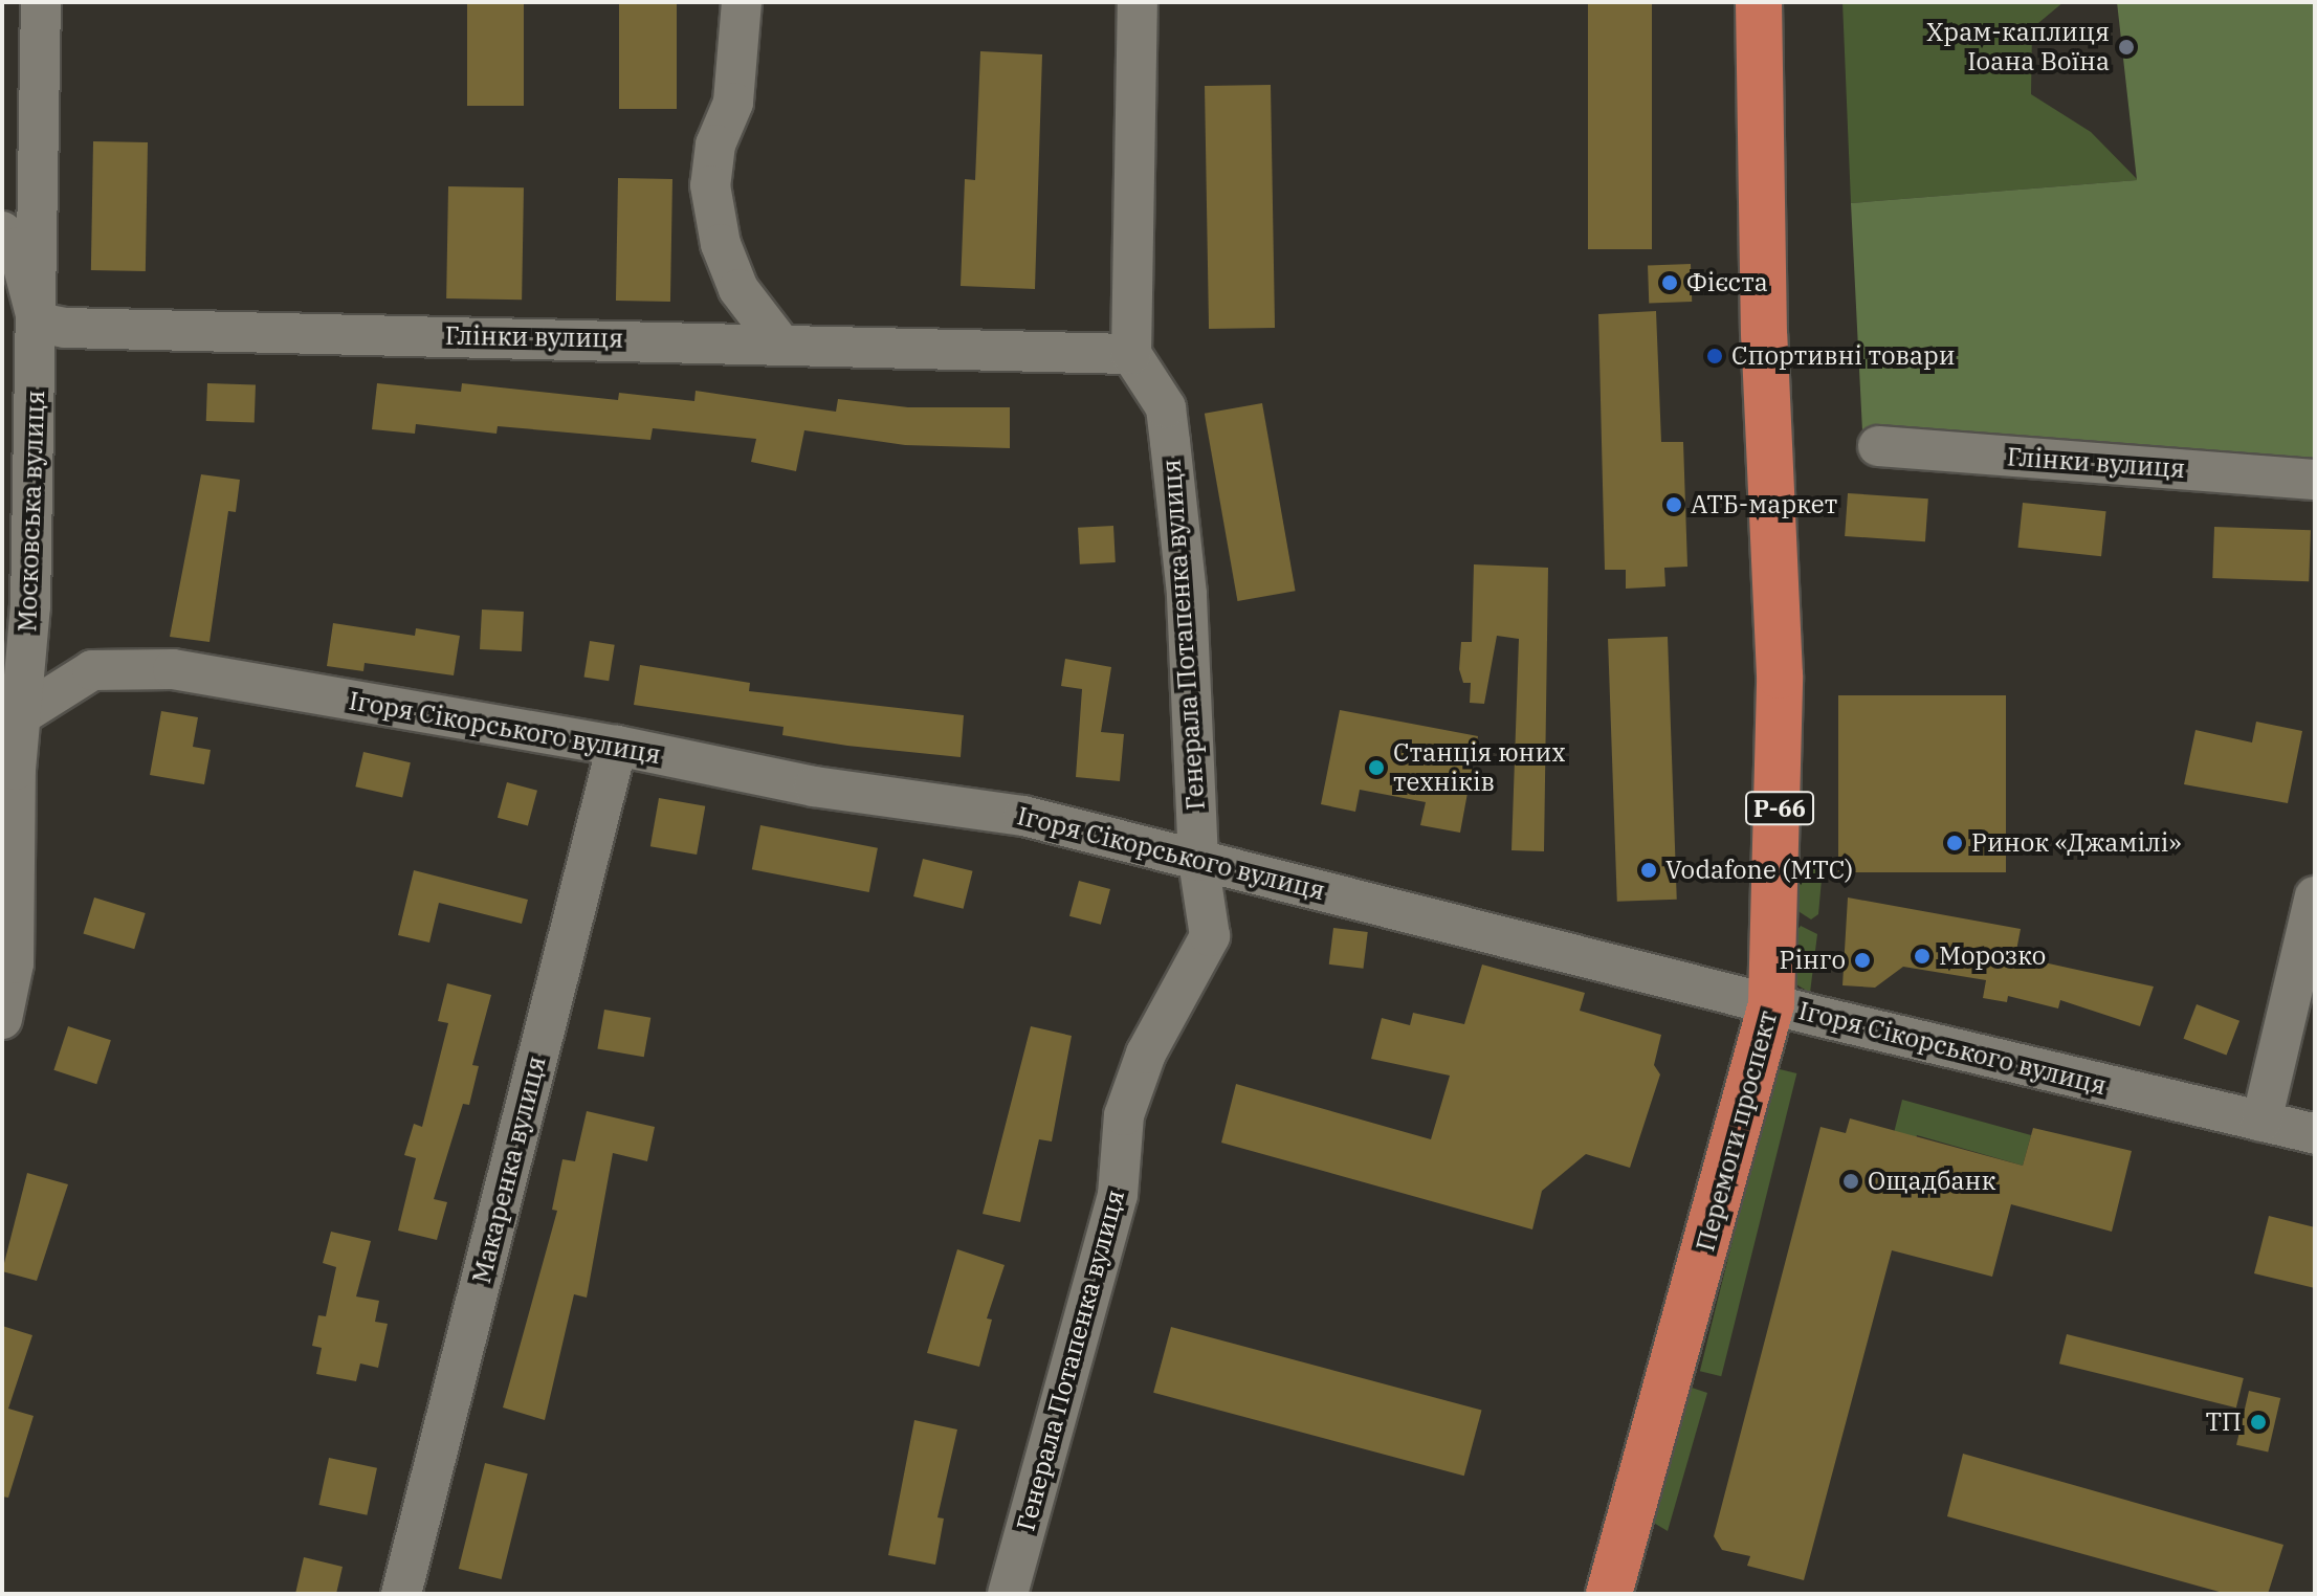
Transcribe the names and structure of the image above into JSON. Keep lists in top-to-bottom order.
{
  "streets": {
    "main road": ["Р-66", "Перемоги проспект"],
    "street": [
      "Глінки вулиця",
      "Московська вулиця",
      "Генерала Потапенка вулиця",
      "Ігоря Сікорського вулиця",
      "Макаренка вулиця"
    ]
  },
  "crossings": [
    ["Глінки вулиця", "Московська вулиця"],
    ["Глінки вулиця", "Генерала Потапенка вулиця"],
    ["Московська вулиця", "Ігоря Сікорського вулиця"],
    ["Генерала Потапенка вулиця", "Ігоря Сікорського вулиця"],
    ["Ігоря Сікорського вулиця", "Перемоги проспект"],
    ["Ігоря Сікорського вулиця", "Макаренка вулиця"]
  ],
  "places": [
    "Храм-каплиця Іоана Воїна",
    "Фієста",
    "Спортивні товари",
    "АТБ-маркет",
    "Станція юних техніків",
    "Ринок «Джамілі»",
    "Vodafone (МТС)",
    "Морозко",
    "Рінго",
    "Ощадбанк",
    "ТП"
  ]
}
